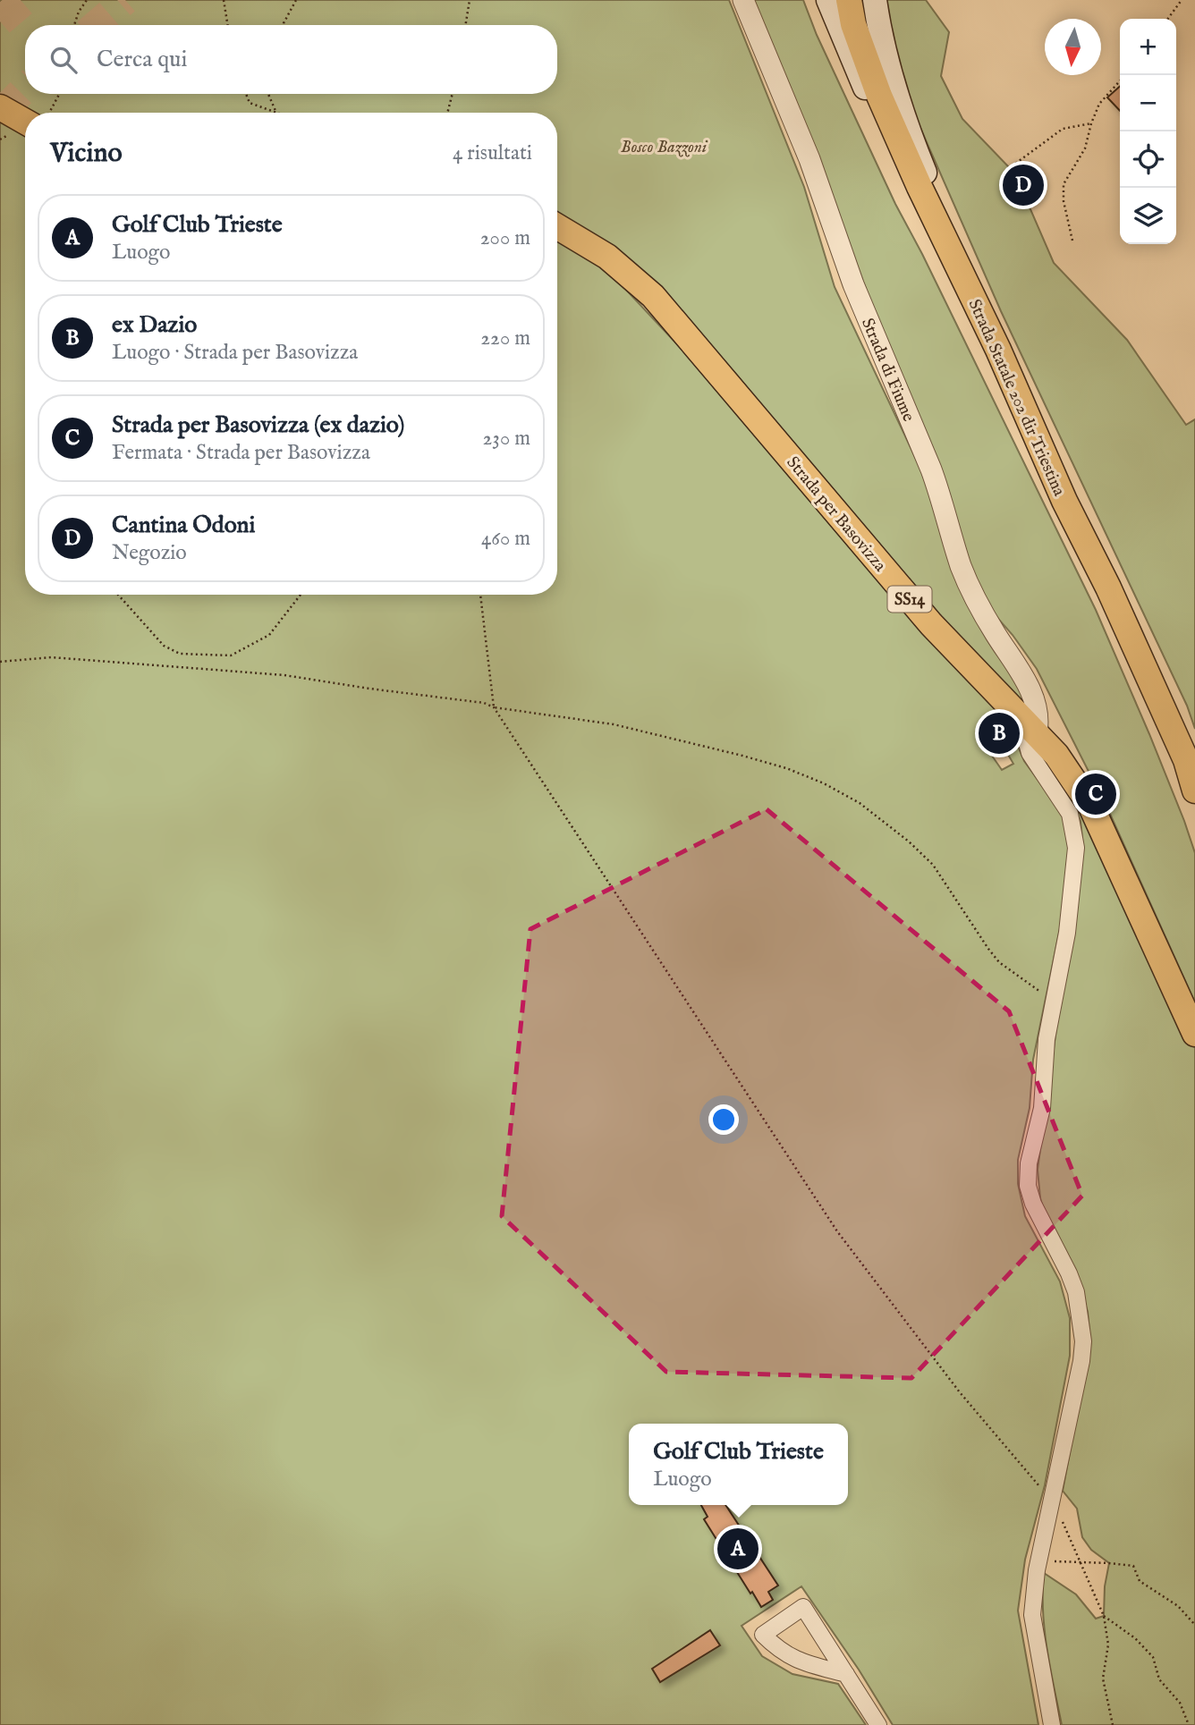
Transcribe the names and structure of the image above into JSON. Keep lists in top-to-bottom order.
{
  "streets": {
    "main road": ["Strada Statale 202 dir Triestina", "Strada per Basovizza", "SS14"],
    "street": ["Strada di Fiume"]
  },
  "crossings": [
    ["Strada di Fiume", "Strada per Basovizza"]
  ],
  "parks": ["Bosco Bazzoni"],
  "north": "bottom",
  "page": {
    "map_buttons": ["+", "−"],
    "search": "Cerca qui",
    "heading": ["Vicino", "4 risultati"],
    "pins": [
      "D",
      "B",
      "C",
      "A"
    ],
    "list": [
      {
        "mark": "A",
        "name": "Golf Club Trieste",
        "note": "Luogo",
        "value": "200 m"
      },
      {
        "mark": "B",
        "name": "ex Dazio",
        "note": "Luogo · Strada per Basovizza",
        "value": "220 m"
      },
      {
        "mark": "C",
        "name": "Strada per Basovizza (ex dazio)",
        "note": "Fermata · Strada per Basovizza",
        "value": "230 m"
      },
      {
        "mark": "D",
        "name": "Cantina Odoni",
        "note": "Negozio",
        "value": "460 m"
      }
    ],
    "popup": ["Golf Club Trieste", "Luogo"]
  }
}
